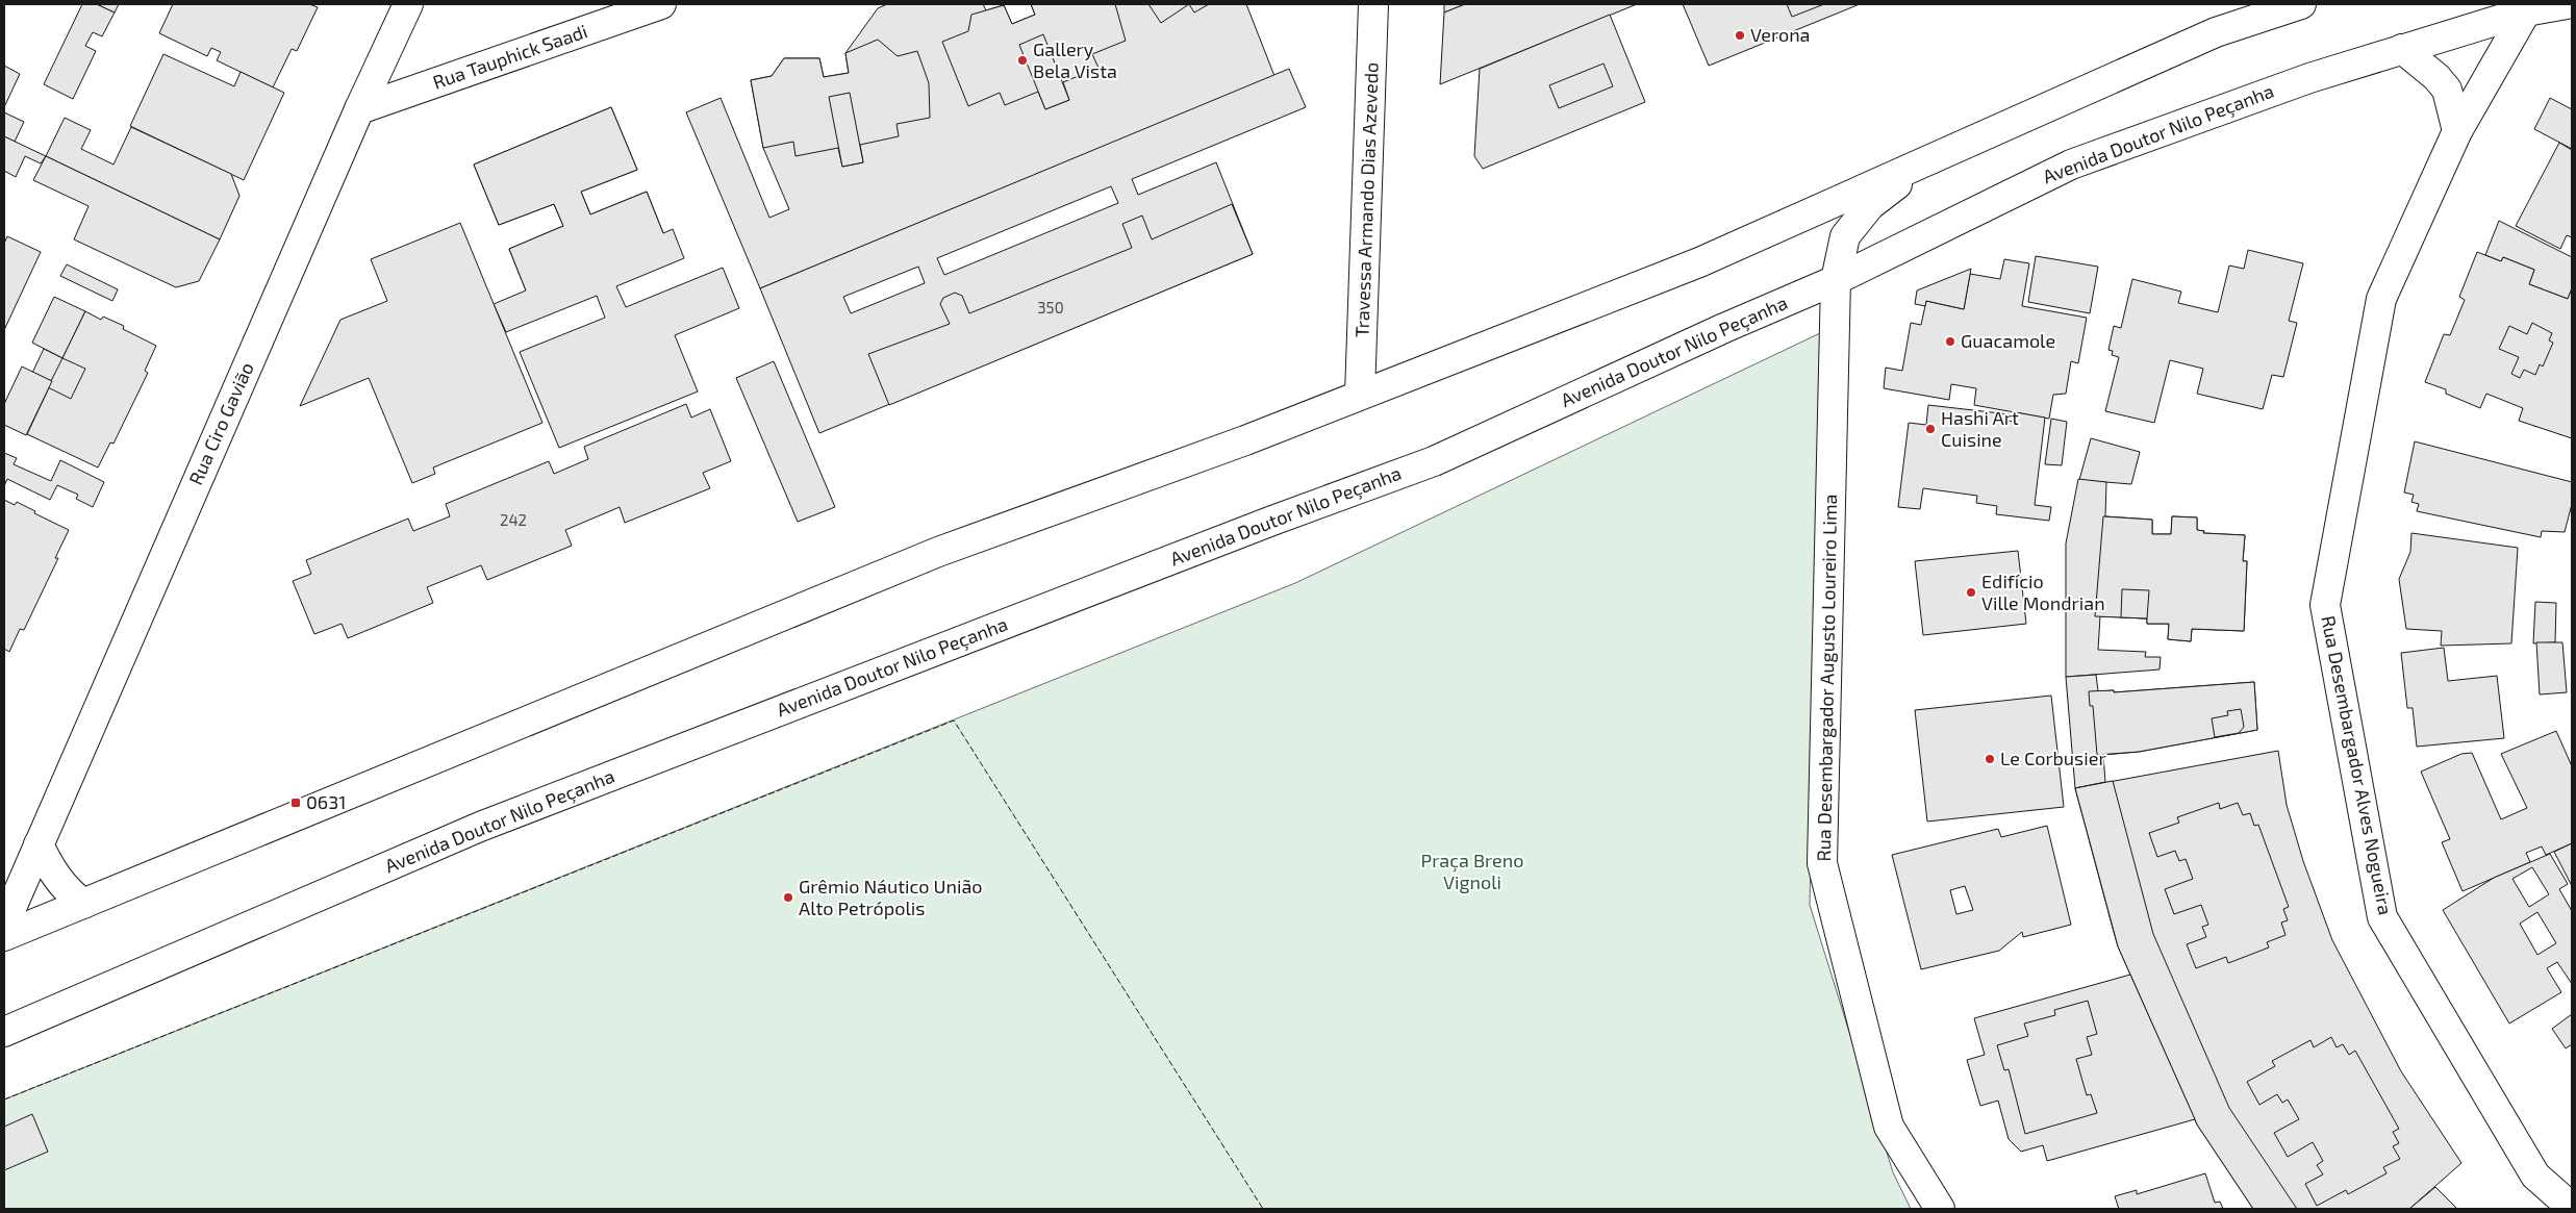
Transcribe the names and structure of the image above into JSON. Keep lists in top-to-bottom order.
{
  "streets": {
    "main road": [
      "Rua Tauphick Saadi",
      "Avenida Doutor Nilo Peçanha",
      "Travessa Armando Dias Azevedo",
      "Rua Ciro Gavião",
      "Rua Desembargador Augusto Loureiro Lima",
      "Rua Desembargador Alves Nogueira"
    ]
  },
  "crossings": [
    ["Rua Tauphick Saadi", "Rua Ciro Gavião"],
    ["Avenida Doutor Nilo Peçanha", "Rua Desembargador Augusto Loureiro Lima"],
    ["Avenida Doutor Nilo Peçanha", "Rua Desembargador Alves Nogueira"]
  ],
  "parks": ["Praça Breno Vignoli"],
  "places": {
    "other": [
      "Verona",
      "Gallery Bela Vista",
      "Guacamole",
      "Hashi Art Cuisine",
      "Edifício Ville Mondrian",
      "Le Corbusier",
      "Grêmio Náutico União Alto Petrópolis"
    ],
    "transit": ["0631"]
  },
  "house_numbers": ["350", "242"]
}
